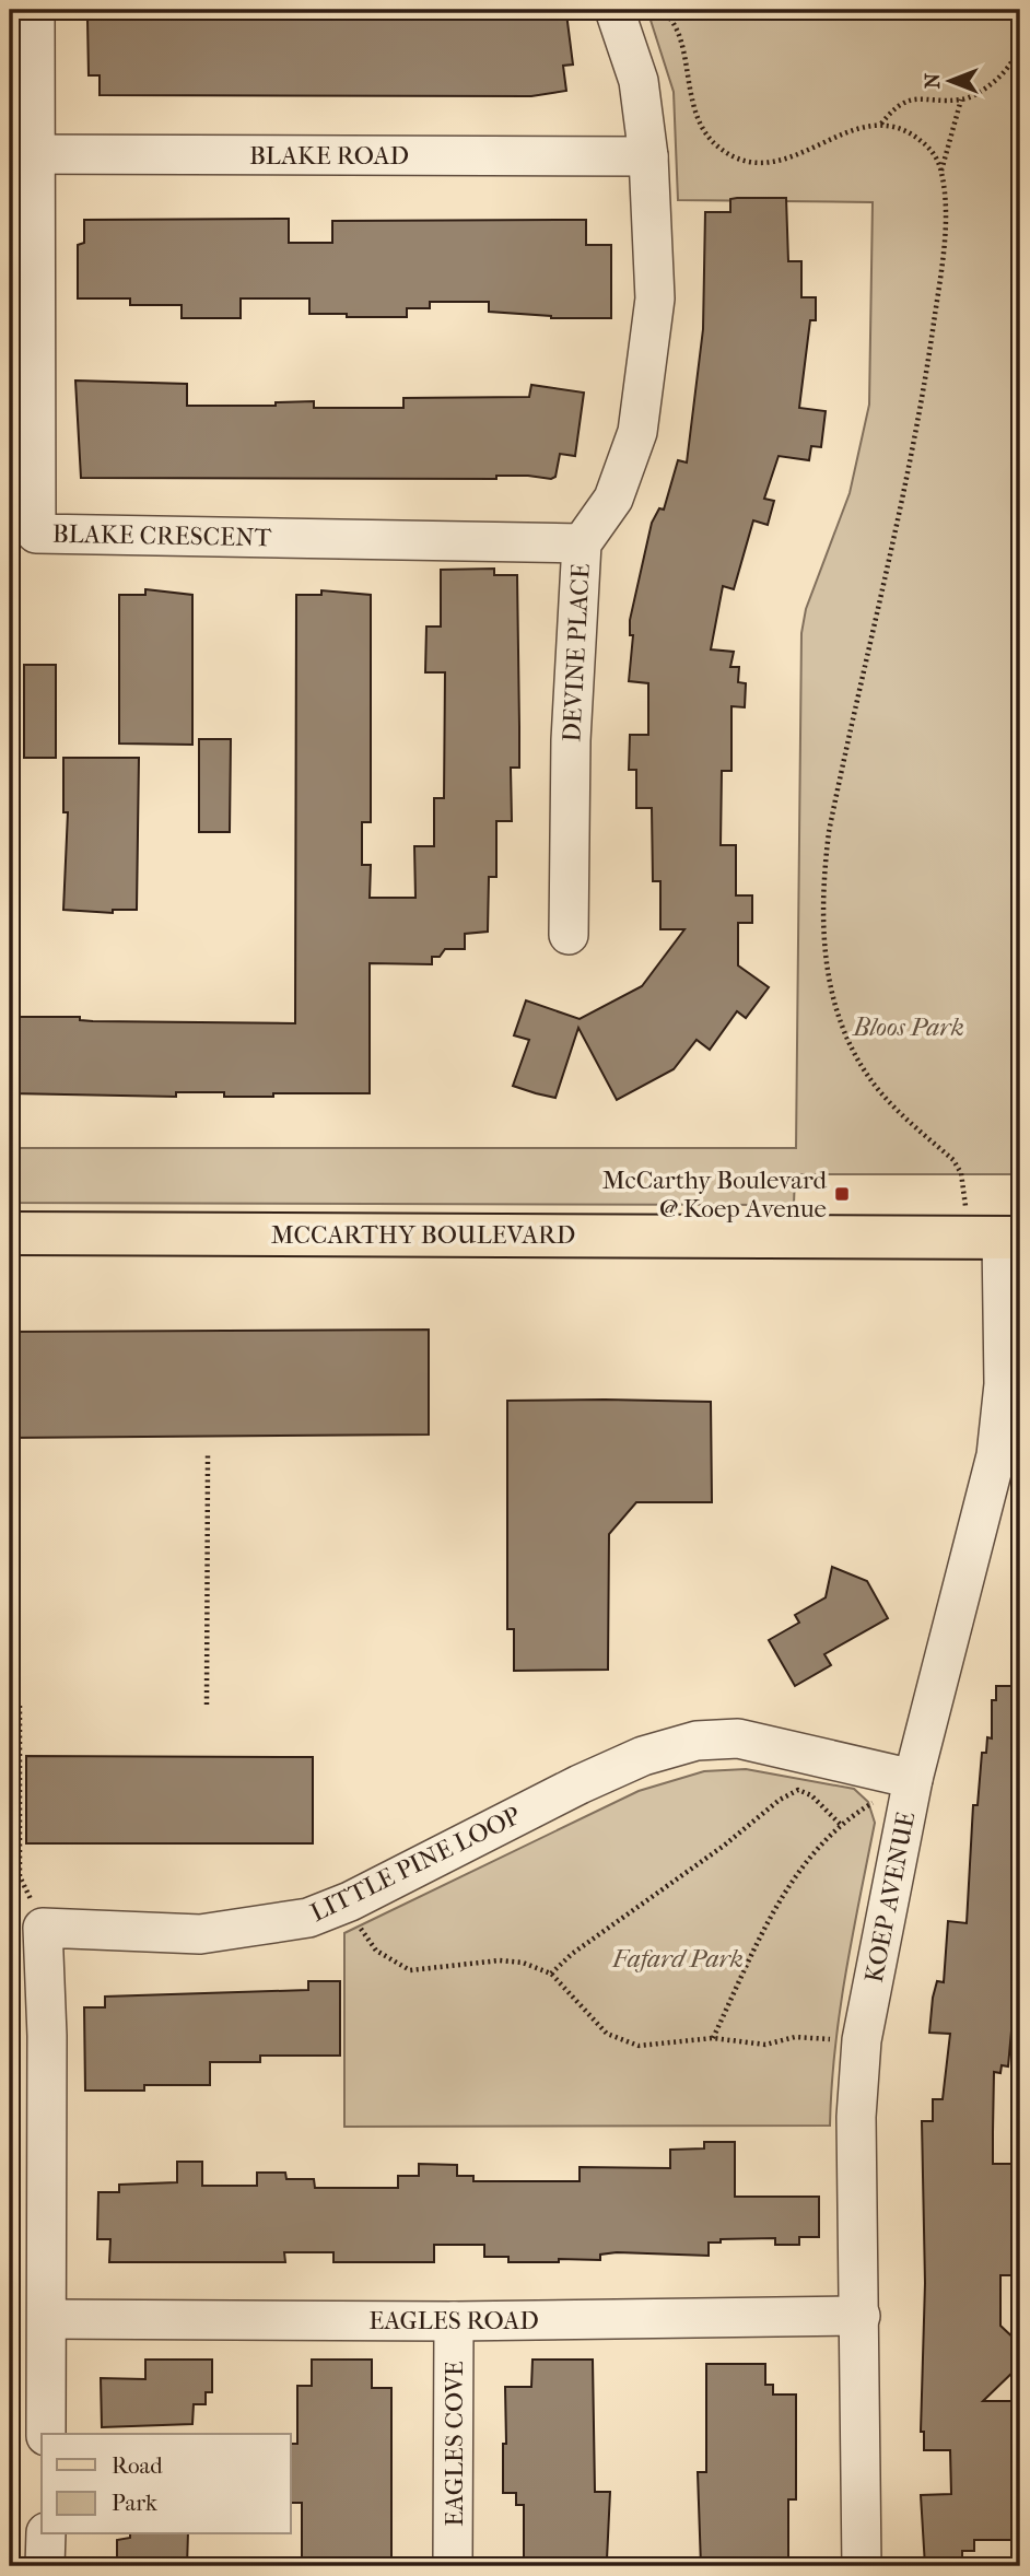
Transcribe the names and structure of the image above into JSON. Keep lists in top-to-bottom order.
{
  "streets": {
    "main road": ["MCCARTHY BOULEVARD"],
    "street": [
      "BLAKE ROAD",
      "BLAKE CRESCENT",
      "DEVINE PLACE",
      "LITTLE PINE LOOP",
      "KOEP AVENUE",
      "EAGLES ROAD",
      "EAGLES COVE"
    ]
  },
  "crossings": [
    ["BLAKE ROAD", "BLAKE CRESCENT"],
    ["BLAKE ROAD", "DEVINE PLACE"],
    ["BLAKE CRESCENT", "DEVINE PLACE"],
    ["MCCARTHY BOULEVARD", "KOEP AVENUE"],
    ["LITTLE PINE LOOP", "KOEP AVENUE"],
    ["KOEP AVENUE", "EAGLES ROAD"],
    ["EAGLES ROAD", "EAGLES COVE"]
  ],
  "parks": ["Bloos Park", "Fafard Park"],
  "places": {
    "transit": ["McCarthy Boulevard @ Koep Avenue"]
  },
  "legend": ["Road", "Park"],
  "north": "left"
}
